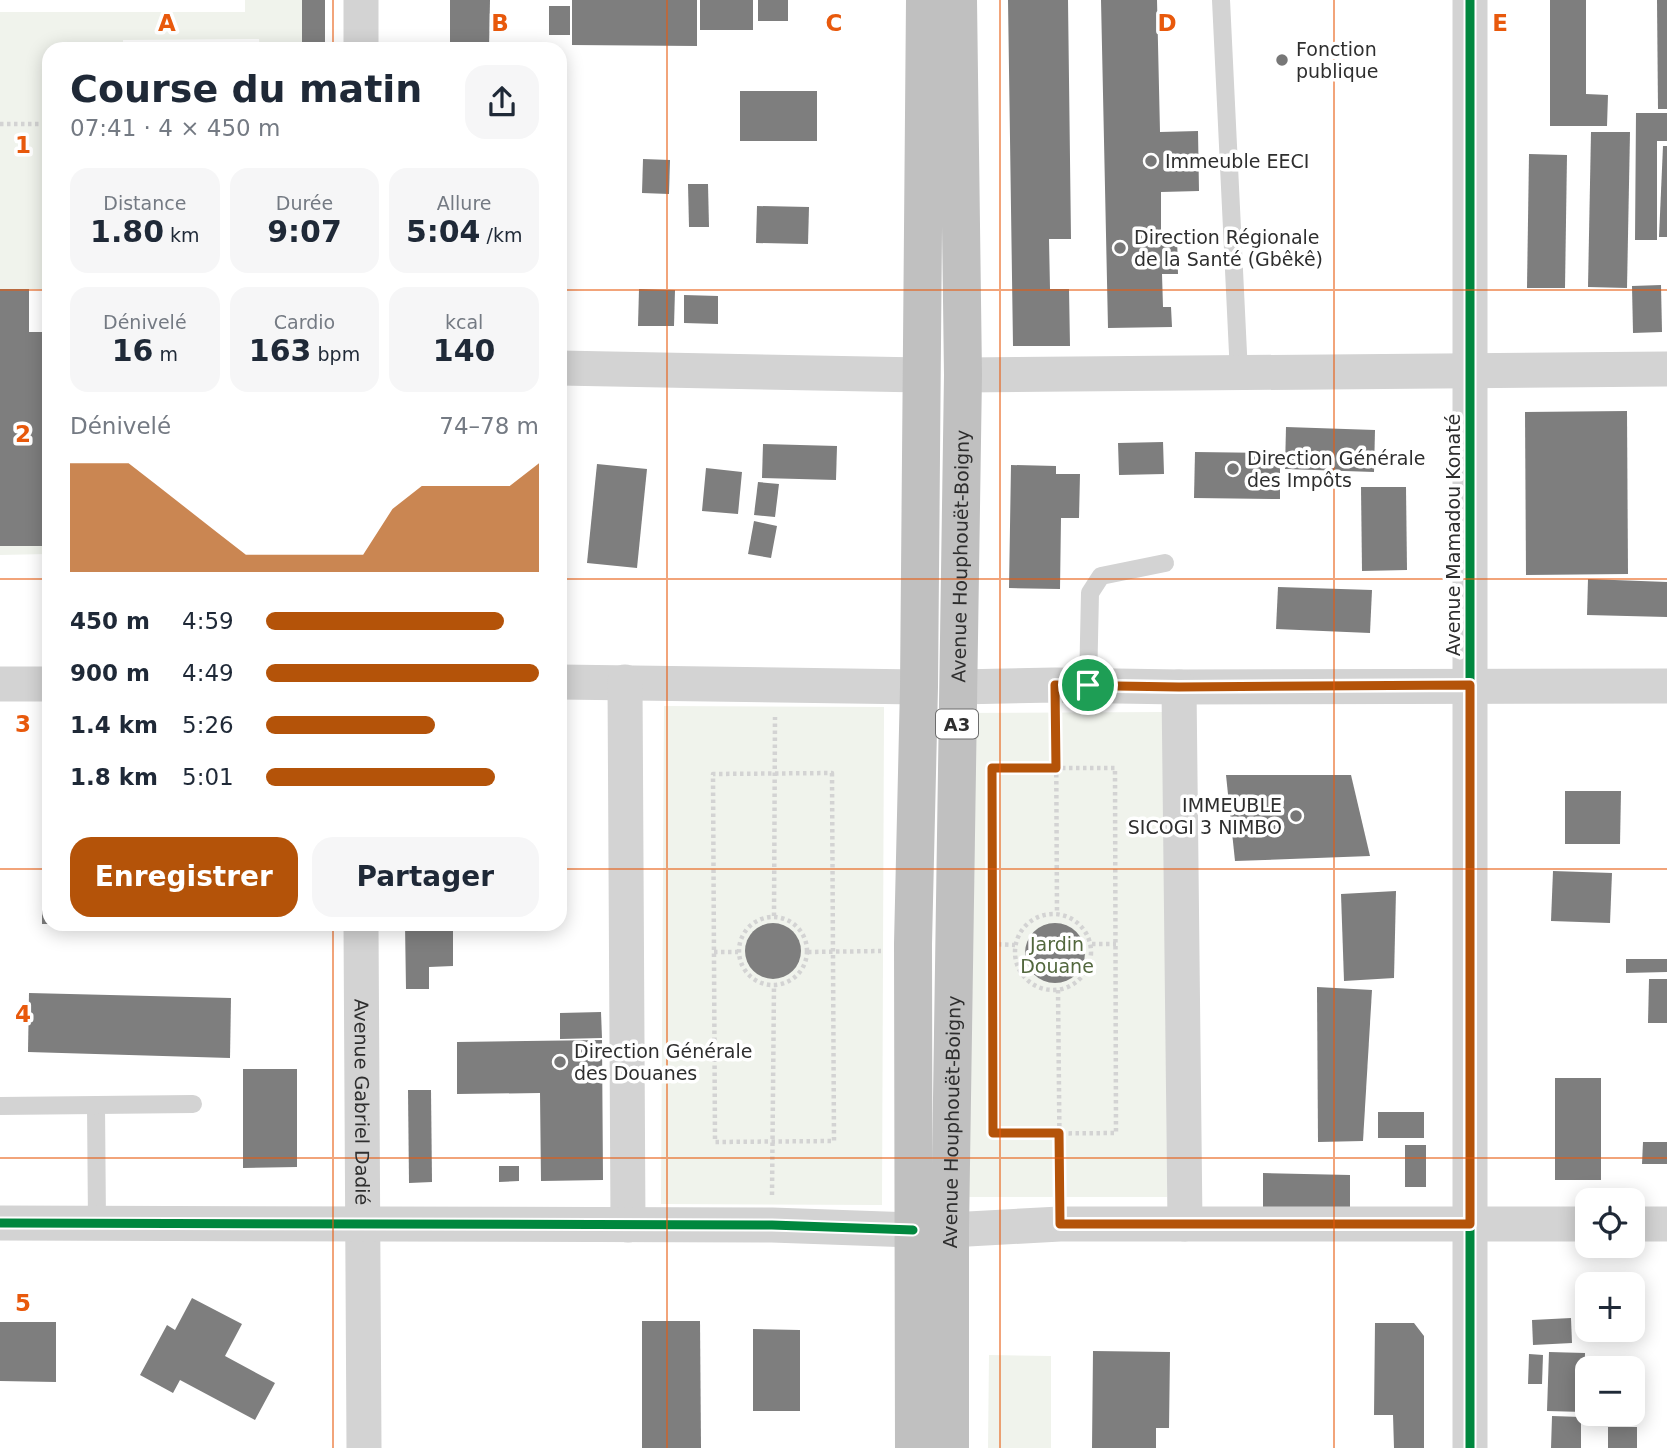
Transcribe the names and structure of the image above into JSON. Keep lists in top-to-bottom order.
{
  "streets": {
    "highway": ["Avenue Houphouët-Boigny", "A3"],
    "street": ["Avenue Mamadou Konaté", "Avenue Gabriel Dadié"]
  },
  "parks": ["Jardin Douane"],
  "places": [
    "Fonction publique",
    "Immeuble EECI",
    "Direction Régionale de la Santé (Gbêkê)",
    "Direction Générale des Impôts",
    "IMMEUBLE SICOGI 3 NIMBO",
    "Direction Générale des Douanes"
  ],
  "page": {
    "heading": ["Course du matin", "07:41 · 4 × 450 m"],
    "stats": [
      ["Distance", "1.80 km"],
      ["Durée", "9:07"],
      ["Allure", "5:04 /km"],
      ["Dénivelé", "16 m"],
      ["Cardio", "163 bpm"],
      ["kcal", "140"]
    ],
    "chart": ["Dénivelé", "74–78 m"],
    "list": [
      {
        "name": "450 m",
        "note": "4:59"
      },
      {
        "name": "900 m",
        "note": "4:49"
      },
      {
        "name": "1.4 km",
        "note": "5:26"
      },
      {
        "name": "1.8 km",
        "note": "5:01"
      }
    ],
    "buttons": ["Enregistrer", "Partager"],
    "map_buttons": ["+", "−"]
  },
  "grid": {
    "columns": [
      "A",
      "B",
      "C",
      "D",
      "E"
    ],
    "rows": [
      "1",
      "2",
      "3",
      "4",
      "5"
    ]
  }
}
